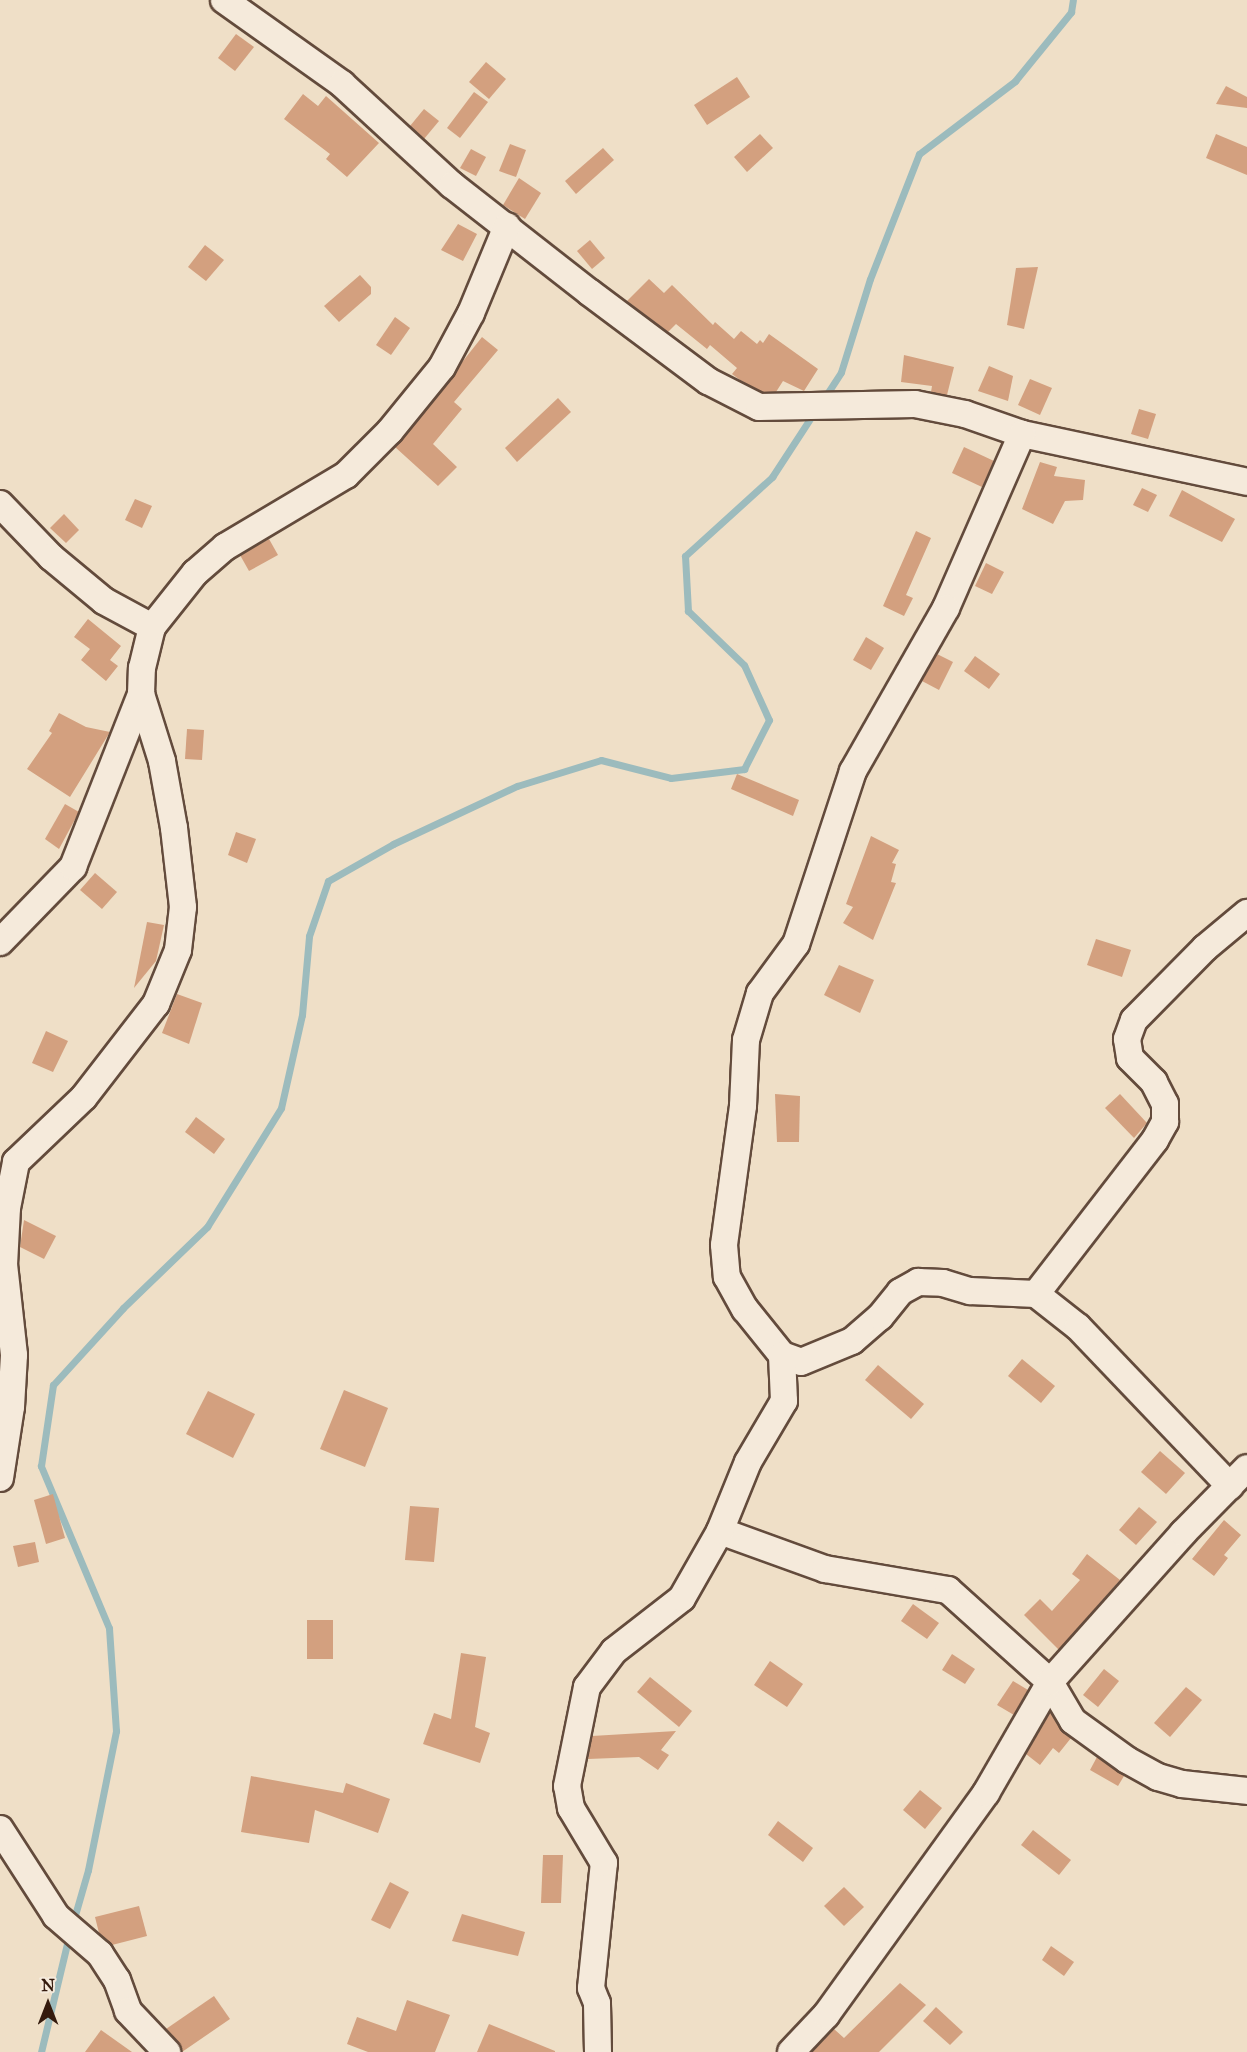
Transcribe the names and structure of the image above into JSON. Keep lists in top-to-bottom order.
{
  "north": "top"
}
